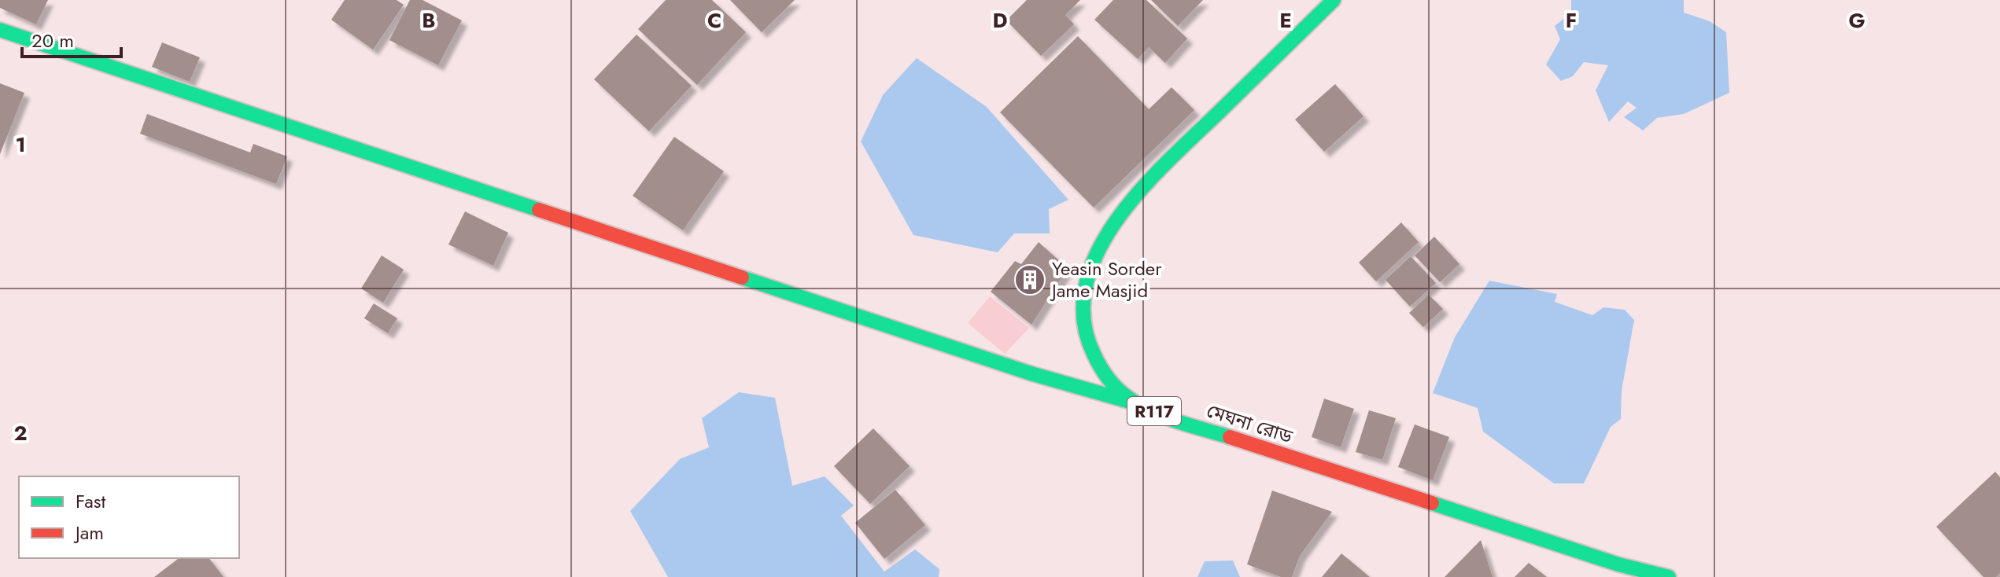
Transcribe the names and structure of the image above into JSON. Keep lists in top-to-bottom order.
{
  "streets": {
    "street": ["R117", "মেঘনা রোড"]
  },
  "places": {
    "building": ["Yeasin Sorder Jame Masjid"]
  },
  "legend": ["Fast", "Jam"],
  "scale_bar": "20 m",
  "grid": {
    "columns": [
      "B",
      "C",
      "D",
      "E",
      "F",
      "G"
    ],
    "rows": ["1", "2"]
  }
}
